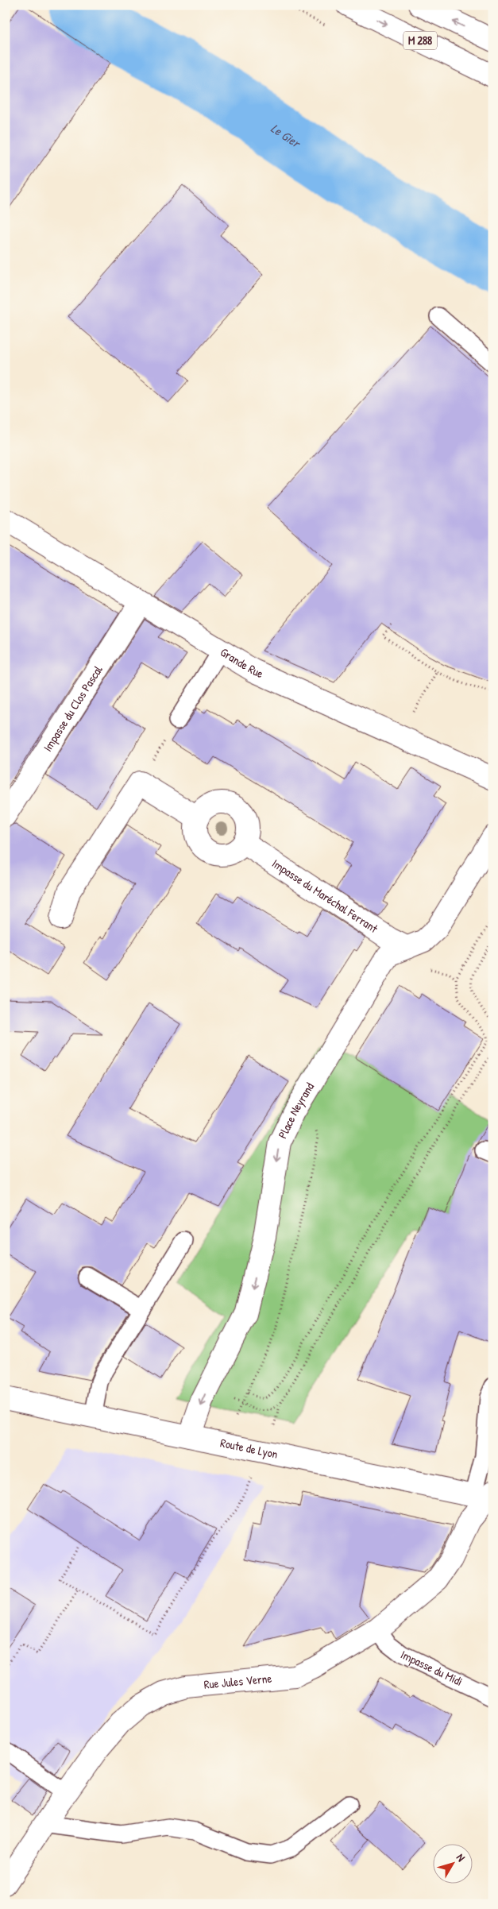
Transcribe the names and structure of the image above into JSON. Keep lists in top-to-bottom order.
{
  "streets": {
    "street": [
      "M 288",
      "Grande Rue",
      "Impasse du Clos Pascal",
      "Impasse du Maréchal Ferrant",
      "Place Neyrand",
      "Route de Lyon",
      "Rue Jules Verne"
    ],
    "lane": ["Impasse du Midi"]
  },
  "crossings": [
    ["Grande Rue", "Impasse du Clos Pascal"],
    ["Impasse du Maréchal Ferrant", "Place Neyrand"],
    ["Place Neyrand", "Route de Lyon"],
    ["Route de Lyon", "Rue Jules Verne"],
    ["Impasse du Midi", "Rue Jules Verne"]
  ],
  "one_way": ["Place Neyrand"],
  "water": ["Le Gier"],
  "north": "top right"
}
